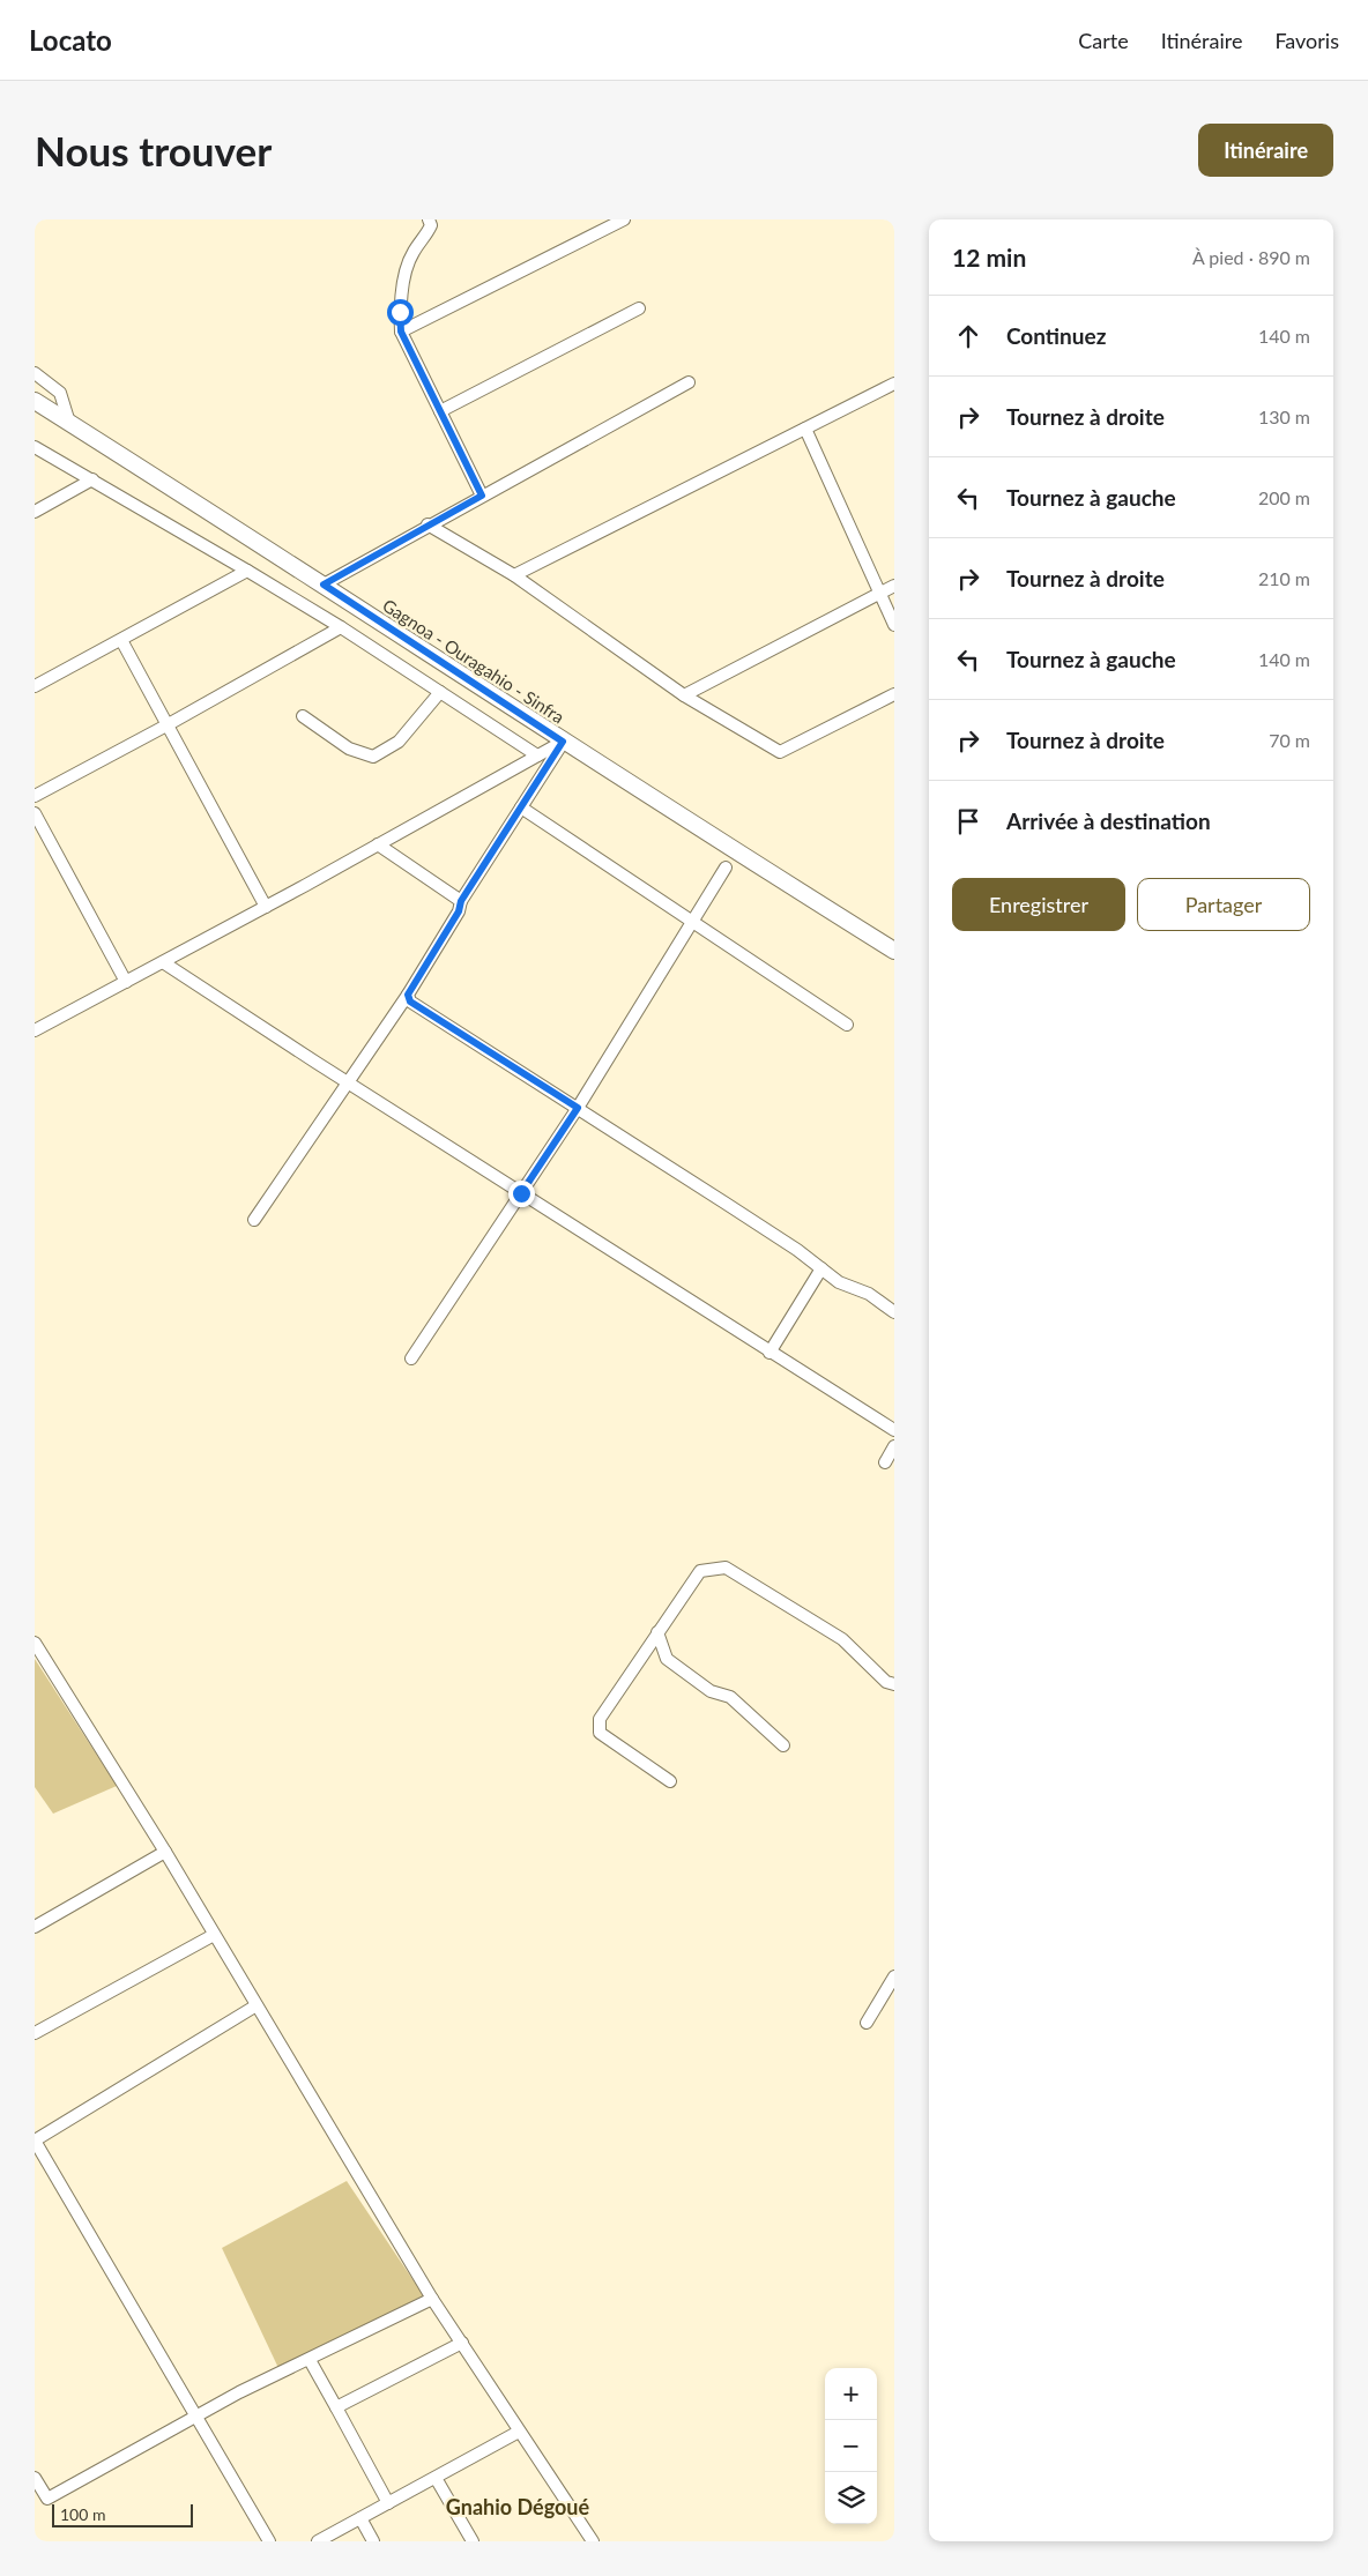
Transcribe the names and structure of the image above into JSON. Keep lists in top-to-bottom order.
{
  "streets": {
    "main road": ["Gagnoa - Ouragahio - Sinfra"]
  },
  "districts": ["Gnahio Dégoué"],
  "scale_bar": "100 m",
  "page": {
    "header": "Locato",
    "nav": ["Carte", "Itinéraire", "Favoris"],
    "buttons": [
      "Itinéraire",
      ["Enregistrer", "Partager"]
    ],
    "title": "Nous trouver",
    "heading": ["12 min", "À pied · 890 m"],
    "list": [
      ["Continuez", "140 m"],
      ["Tournez à droite", "130 m"],
      ["Tournez à gauche", "200 m"],
      ["Tournez à droite", "210 m"],
      ["Tournez à gauche", "140 m"],
      ["Tournez à droite", "70 m"],
      "Arrivée à destination"
    ],
    "map_buttons": ["+", "−"],
    "scale": "100 m"
  }
}
